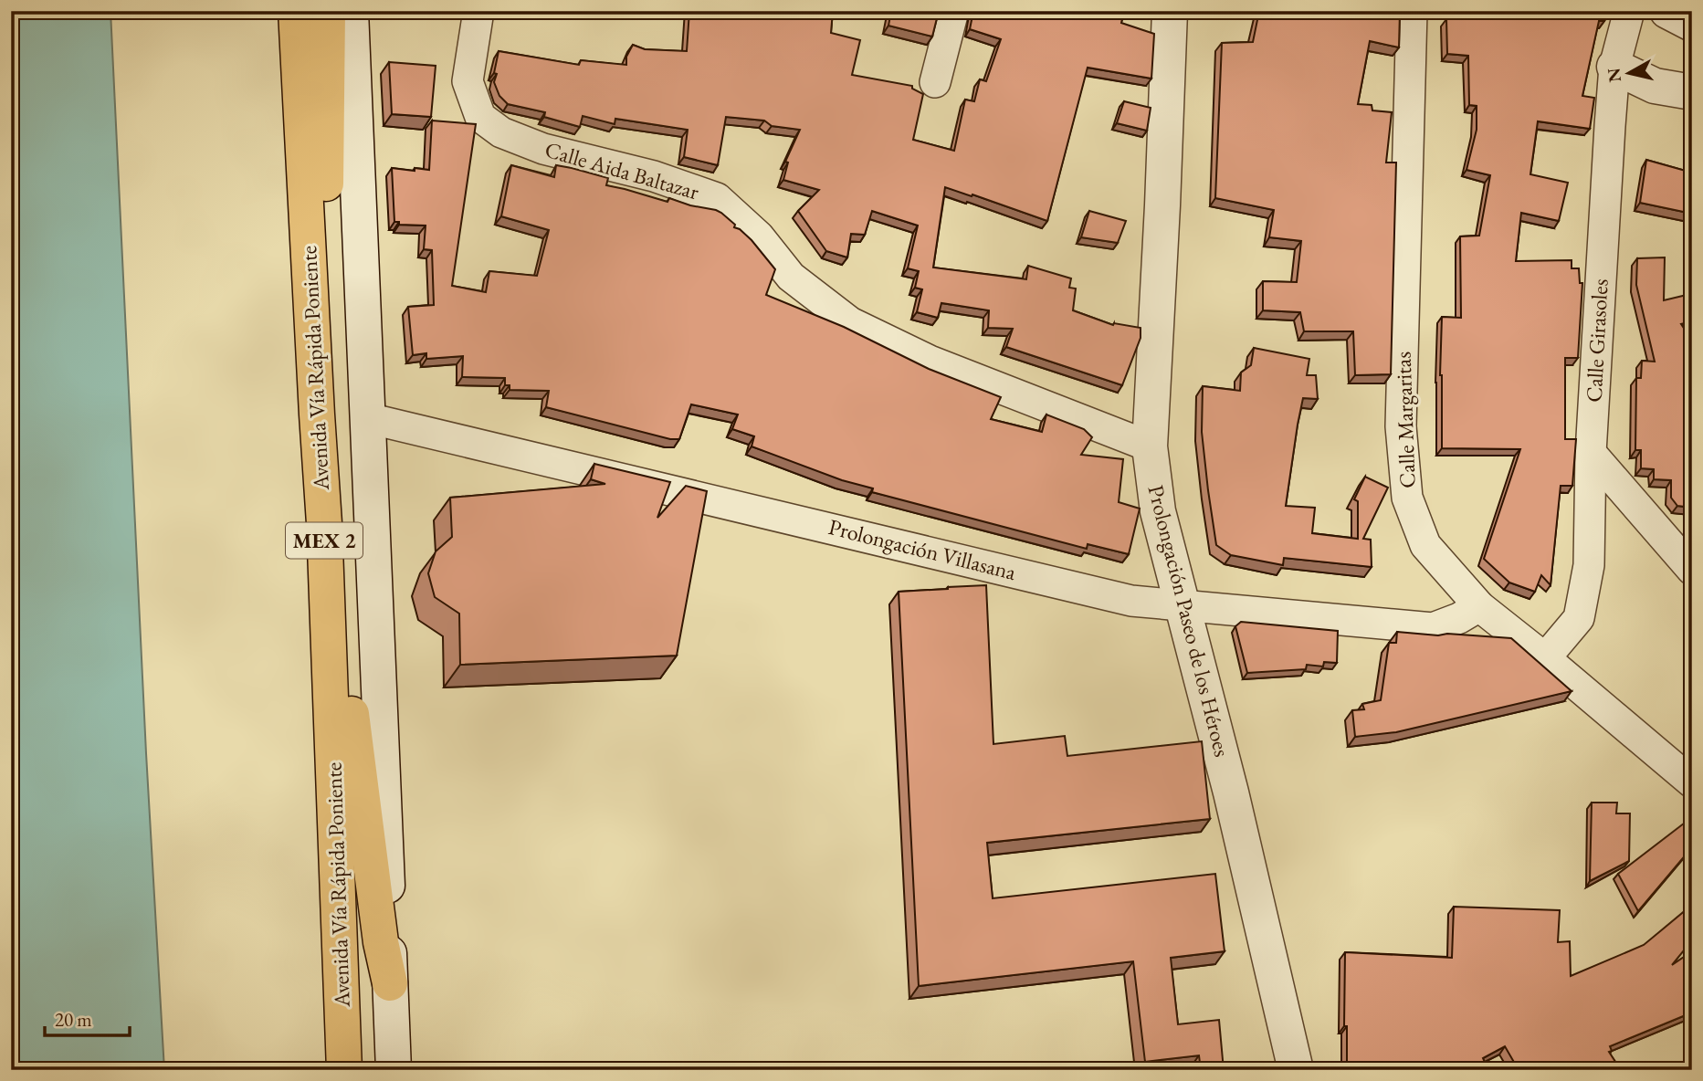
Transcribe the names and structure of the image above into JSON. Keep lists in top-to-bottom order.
{
  "streets": {
    "highway": ["Avenida Vía Rápida Poniente", "MEX 2"],
    "street": [
      "Calle Aida Baltazar",
      "Calle Girasoles",
      "Calle Margaritas",
      "Prolongación Villasana",
      "Prolongación Paseo de los Héroes"
    ]
  },
  "crossings": [
    ["Calle Aida Baltazar", "Prolongación Paseo de los Héroes"],
    ["Calle Girasoles", "Calle Margaritas"],
    ["Calle Margaritas", "Prolongación Villasana"],
    ["Prolongación Villasana", "Prolongación Paseo de los Héroes"]
  ],
  "scale_bar": "20 m",
  "north": "left"
}
